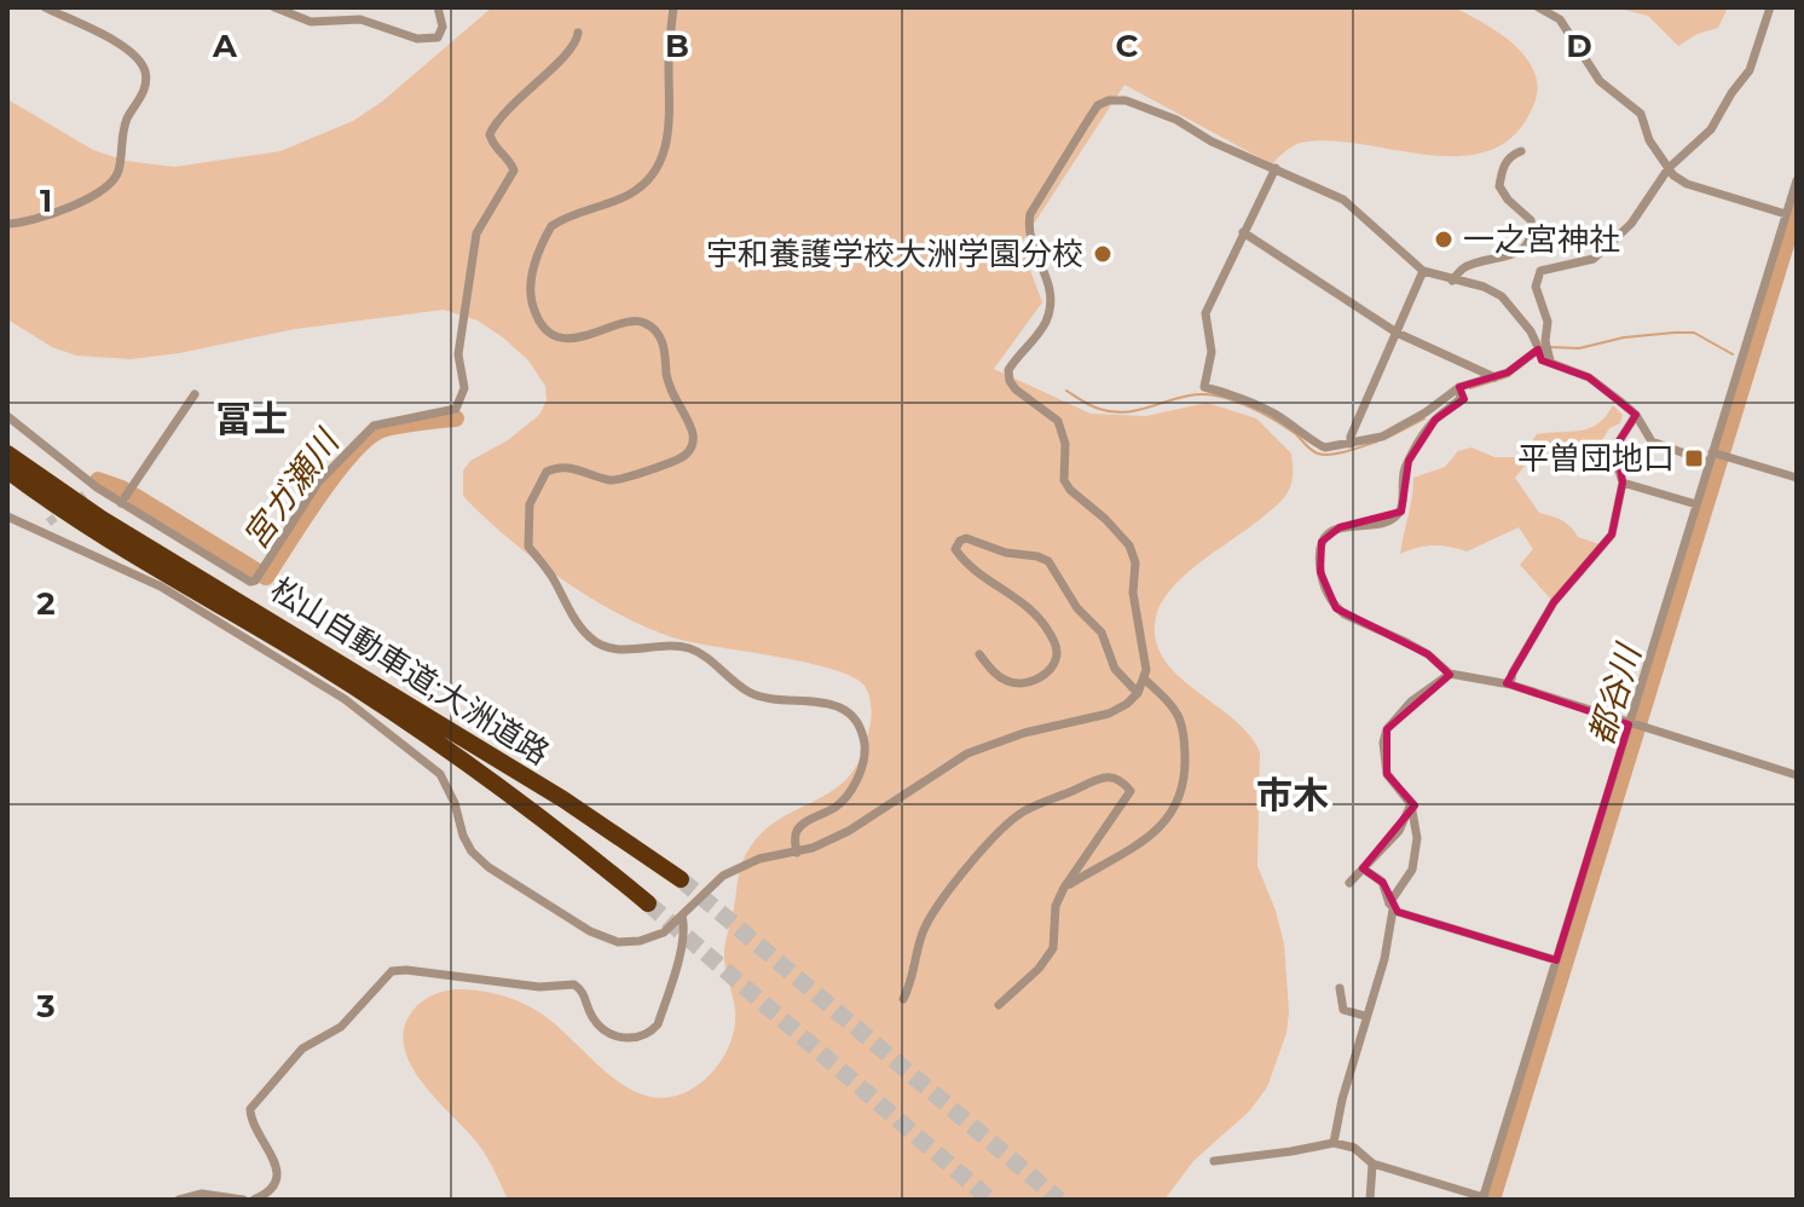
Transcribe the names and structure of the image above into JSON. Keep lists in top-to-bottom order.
{
  "streets": {
    "highway": ["松山自動車道;大洲道路"]
  },
  "districts": ["冨士", "市木"],
  "water": ["宮ガ瀬川", "都谷川"],
  "places": {
    "other": ["一之宮神社", "宇和養護学校大洲学園分校"],
    "transit": ["平曽団地口"]
  },
  "grid": {
    "columns": [
      "A",
      "B",
      "C",
      "D"
    ],
    "rows": ["1", "2", "3"]
  }
}
